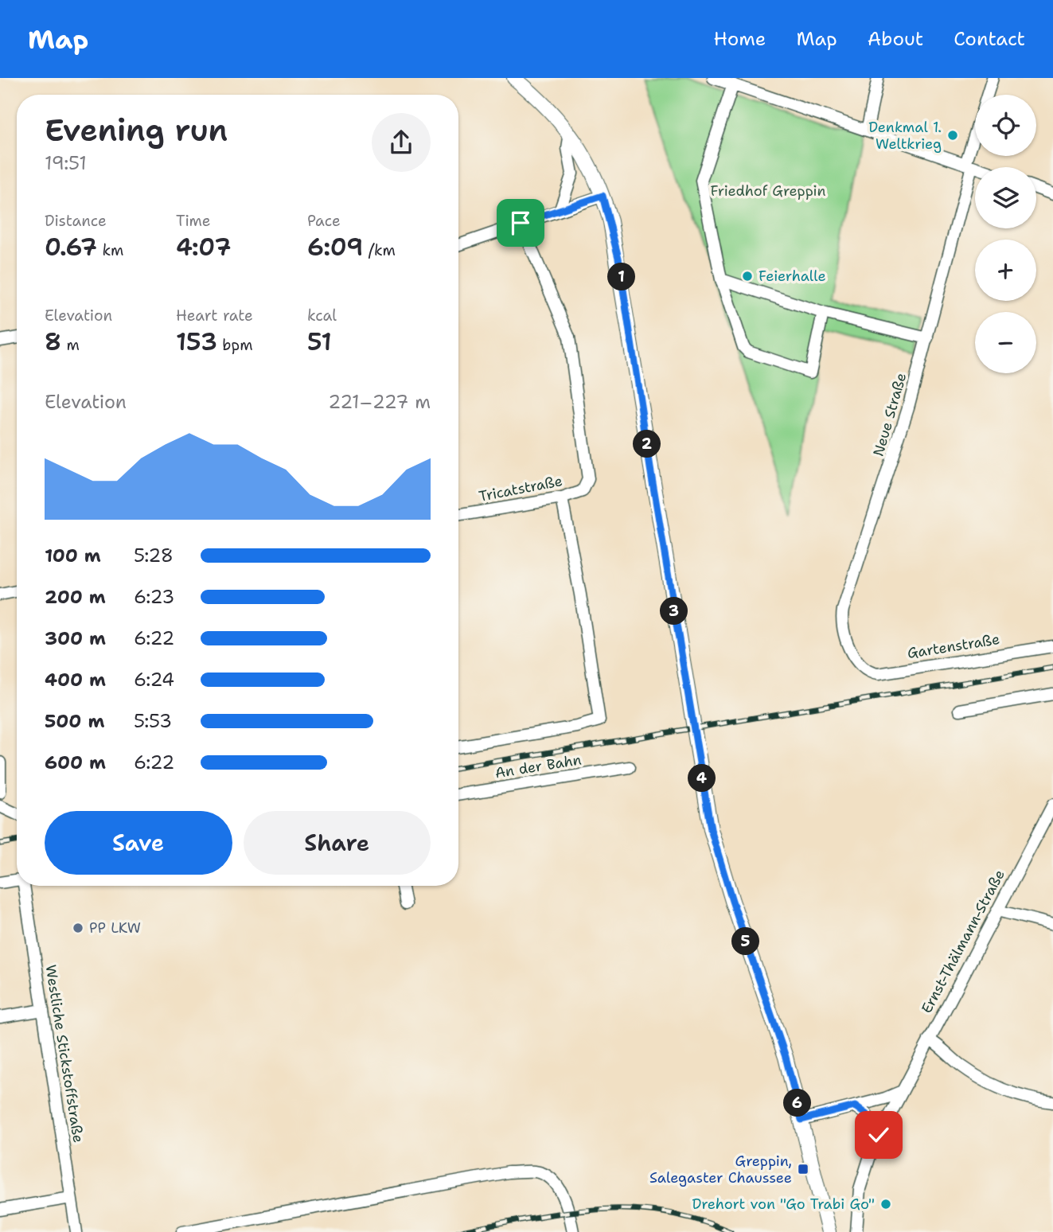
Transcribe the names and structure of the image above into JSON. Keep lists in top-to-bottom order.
{
  "streets": {
    "street": [
      "Neue Straße",
      "Tricatstraße",
      "Gartenstraße",
      "An der Bahn",
      "Ernst-Thälmann-Straße",
      "Westliche Stickstoffstraße"
    ]
  },
  "crossings": [
    ["Neue Straße", "Gartenstraße"]
  ],
  "parks": ["Friedhof Greppin"],
  "places": {
    "other": [
      "Denkmal 1. Weltkrieg",
      "Feierhalle",
      "PP LKW",
      "Drehort von \"Go Trabi Go\""
    ],
    "transit": ["Greppin, Salegaster Chaussee"]
  },
  "page": {
    "header": "Map",
    "nav": [
      "Home",
      "Map",
      "About",
      "Contact"
    ],
    "map_buttons": ["+", "−"],
    "heading": ["Evening run", "19:51"],
    "stats": [
      ["Distance", "0.67 km"],
      ["Time", "4:07"],
      ["Pace", "6:09 /km"],
      ["Elevation", "8 m"],
      ["Heart rate", "153 bpm"],
      ["kcal", "51"]
    ],
    "pins": [
      "1",
      "2",
      "3",
      "4",
      "5",
      "6"
    ],
    "chart": ["Elevation", "221–227 m"],
    "list": [
      {
        "name": "100 m",
        "note": "5:28"
      },
      {
        "name": "200 m",
        "note": "6:23"
      },
      {
        "name": "300 m",
        "note": "6:22"
      },
      {
        "name": "400 m",
        "note": "6:24"
      },
      {
        "name": "500 m",
        "note": "5:53"
      },
      {
        "name": "600 m",
        "note": "6:22"
      }
    ],
    "buttons": ["Save", "Share"]
  }
}
